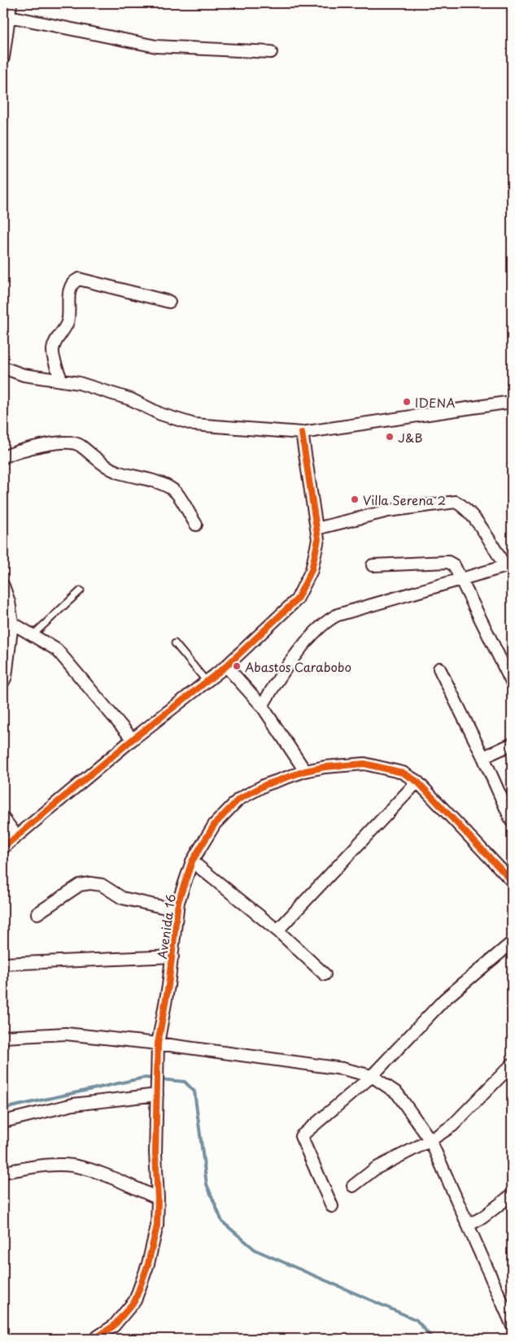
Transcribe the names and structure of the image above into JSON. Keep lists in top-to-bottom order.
{
  "streets": {
    "street": ["Avenida 16"]
  },
  "places": [
    "IDENA",
    "J&B",
    "Villa Serena 2",
    "Abastos Carabobo"
  ]
}
